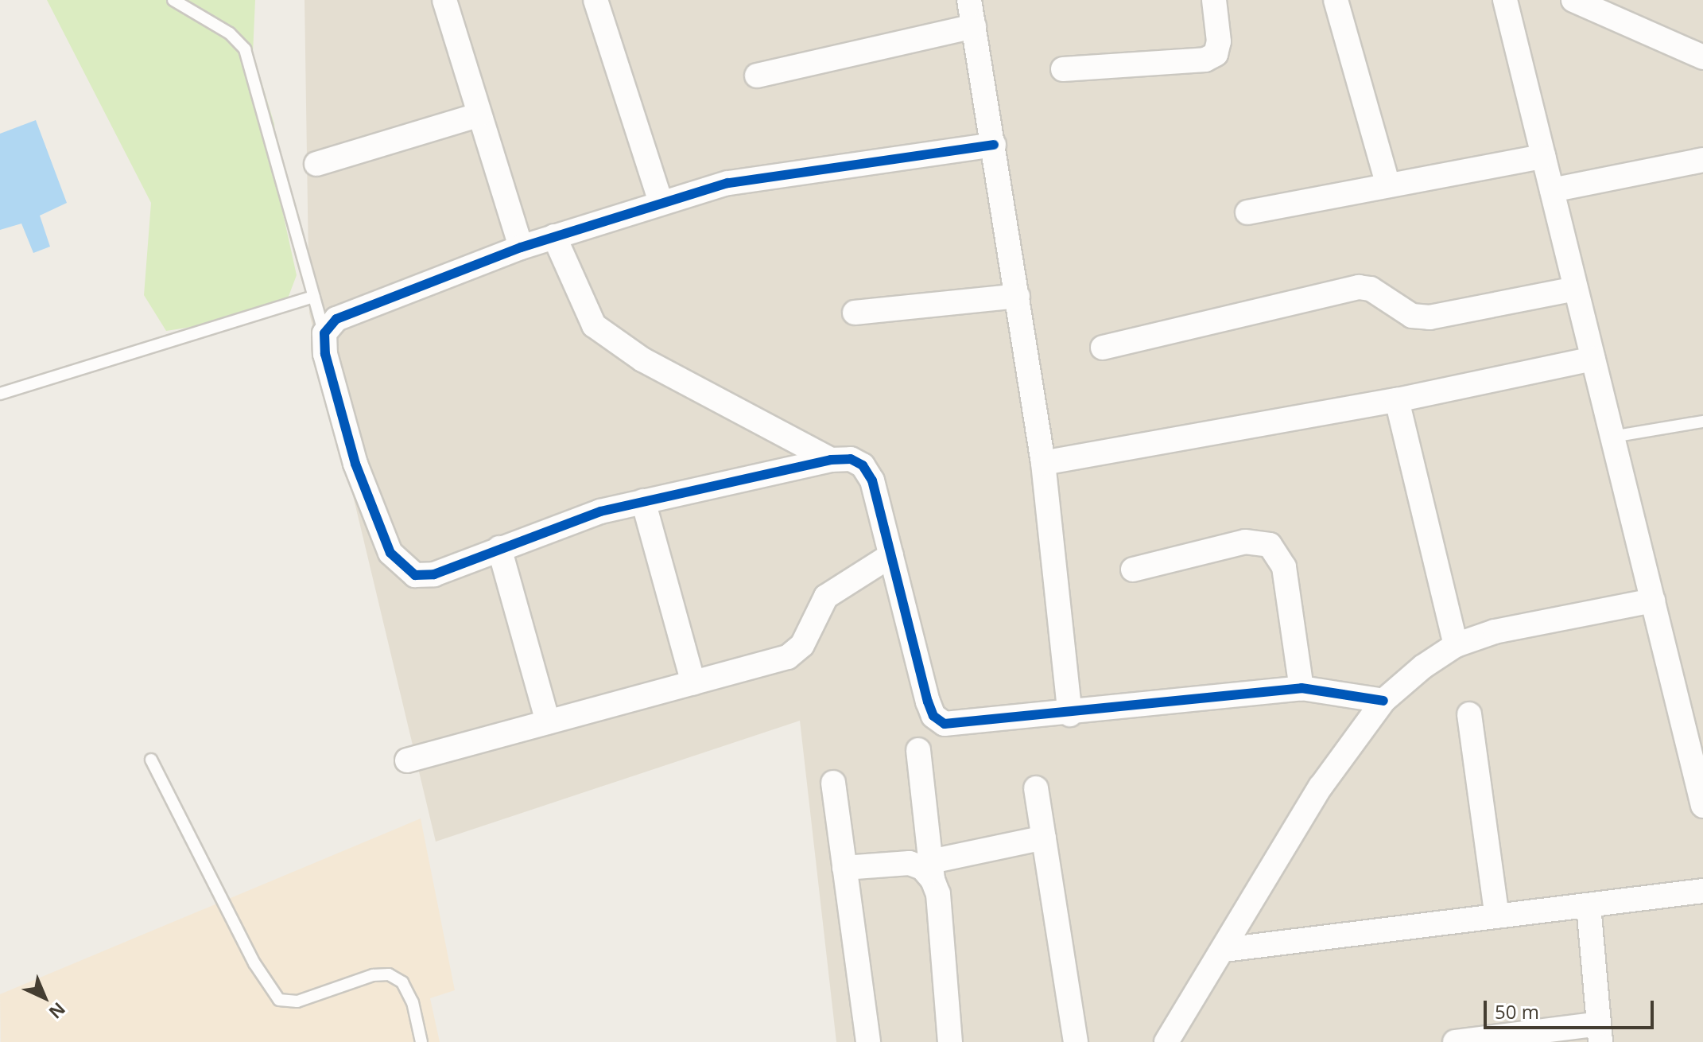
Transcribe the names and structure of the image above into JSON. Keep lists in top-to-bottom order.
{
  "scale_bar": "50 m",
  "north": "bottom right"
}
